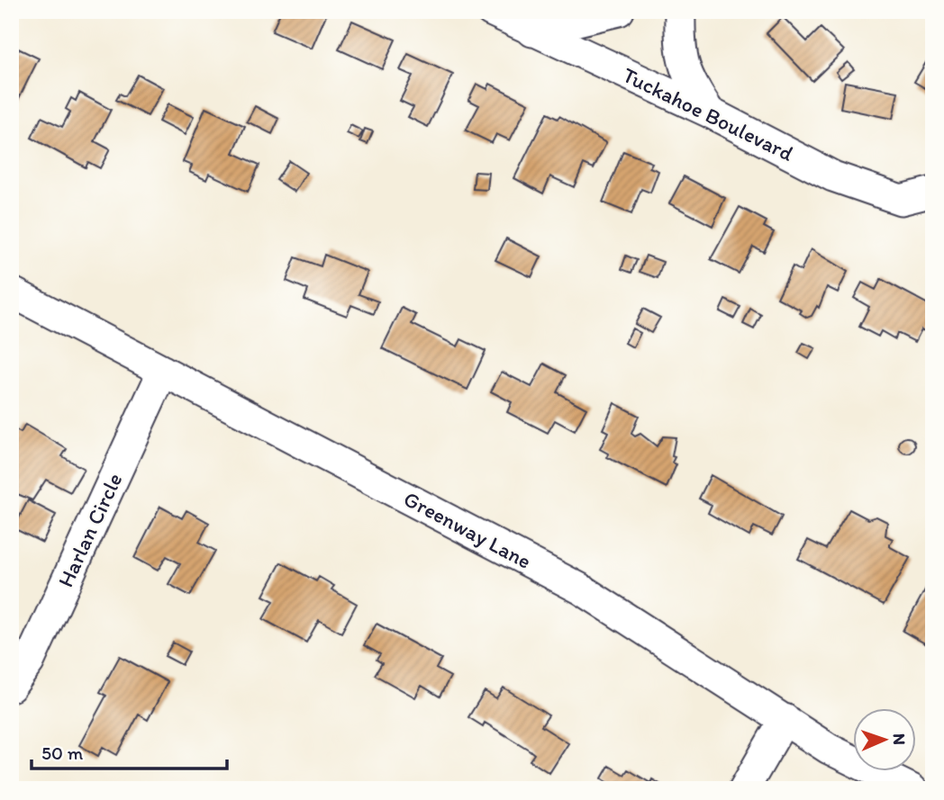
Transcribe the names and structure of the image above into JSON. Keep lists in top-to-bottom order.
{
  "streets": {
    "street": ["Tuckahoe Boulevard", "Harlan Circle", "Greenway Lane"]
  },
  "crossings": [
    ["Harlan Circle", "Greenway Lane"]
  ],
  "scale_bar": "50 m",
  "north": "right"
}
